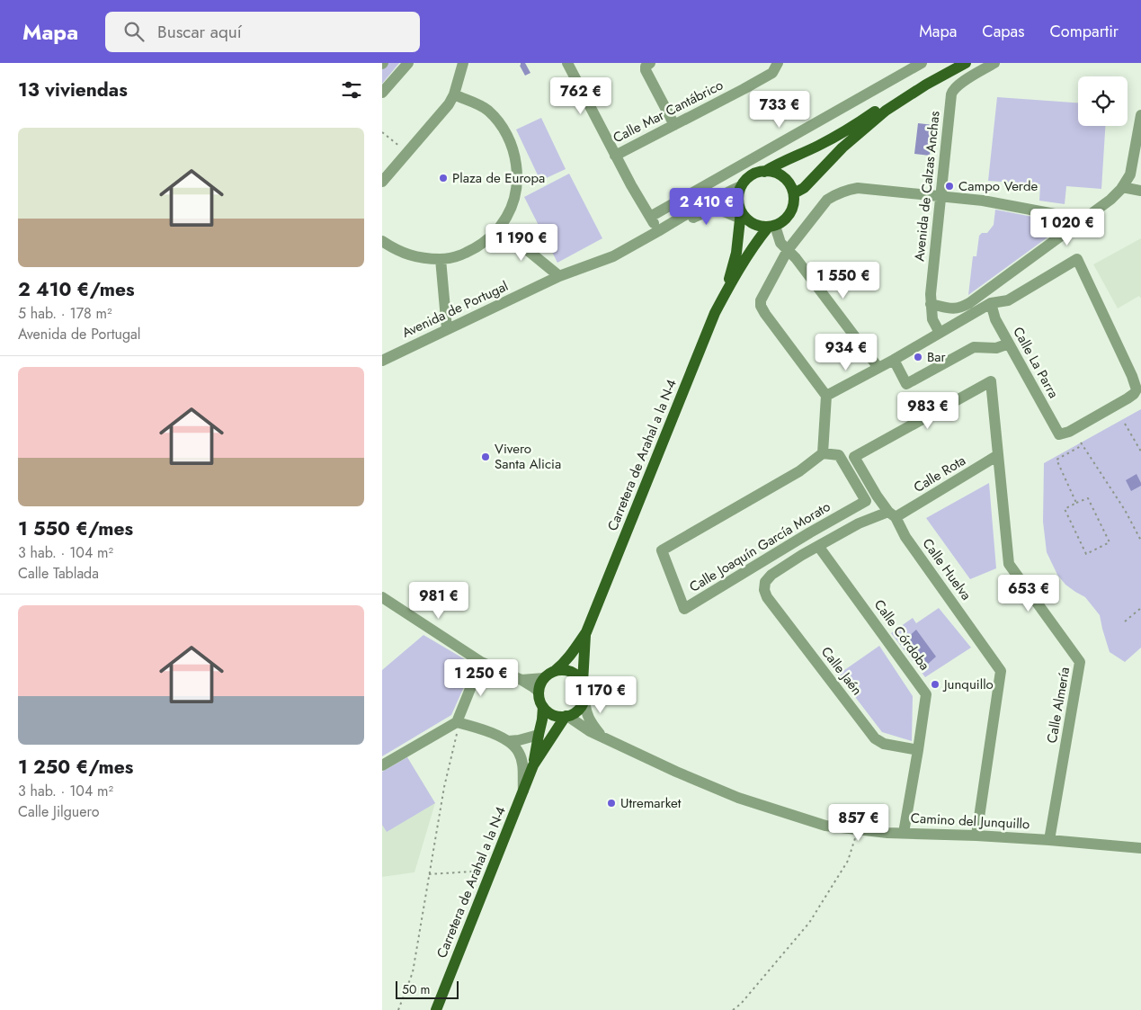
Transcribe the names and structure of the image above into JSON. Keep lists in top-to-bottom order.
{
  "streets": {
    "main road": ["Carretera de Arahal a la N-4"],
    "street": [
      "Calle Mar Cantábrico",
      "Avenida de Calzas Anchas",
      "Avenida de Portugal",
      "Calle La Parra",
      "Calle Rota",
      "Calle Joaquín García Morato",
      "Calle Huelva",
      "Calle Córdoba",
      "Calle Jaén",
      "Calle Almería",
      "Camino del Junquillo"
    ]
  },
  "crossings": [
    ["Avenida de Portugal", "Carretera de Arahal a la N-4"],
    ["Carretera de Arahal a la N-4", "Camino del Junquillo"],
    ["Calle Rota", "Calle Huelva"],
    ["Calle Rota", "Calle Córdoba"],
    ["Calle Rota", "Calle Jaén"],
    ["Calle Rota", "Calle Almería"],
    ["Calle Huelva", "Calle Almería"],
    ["Calle Huelva", "Camino del Junquillo"],
    ["Calle Córdoba", "Calle Jaén"],
    ["Calle Córdoba", "Camino del Junquillo"],
    ["Calle Almería", "Camino del Junquillo"]
  ],
  "places": [
    "Plaza de Europa",
    "Campo Verde",
    "Bar",
    "Vivero Santa Alicia",
    "Junquillo",
    "Utremarket"
  ],
  "scale_bar": "50 m",
  "page": {
    "header": "Mapa",
    "search": "Buscar aquí",
    "nav": ["Mapa", "Capas", "Compartir"],
    "heading": "13 viviendas",
    "price": [
      "762 €",
      "733 €",
      "2 410 €",
      "1 020 €",
      "1 190 €",
      "1 550 €",
      "934 €",
      "983 €",
      "653 €",
      "981 €",
      "1 250 €",
      "1 170 €",
      "857 €"
    ],
    "list": [
      {
        "name": "2 410 €/mes",
        "note": "5 hab. · 178 m² · Avenida de Portugal"
      },
      {
        "name": "1 550 €/mes",
        "note": "3 hab. · 104 m² · Calle Tablada"
      },
      {
        "name": "1 250 €/mes",
        "note": "3 hab. · 104 m² · Calle Jilguero"
      }
    ],
    "scale": "50 m"
  }
}
